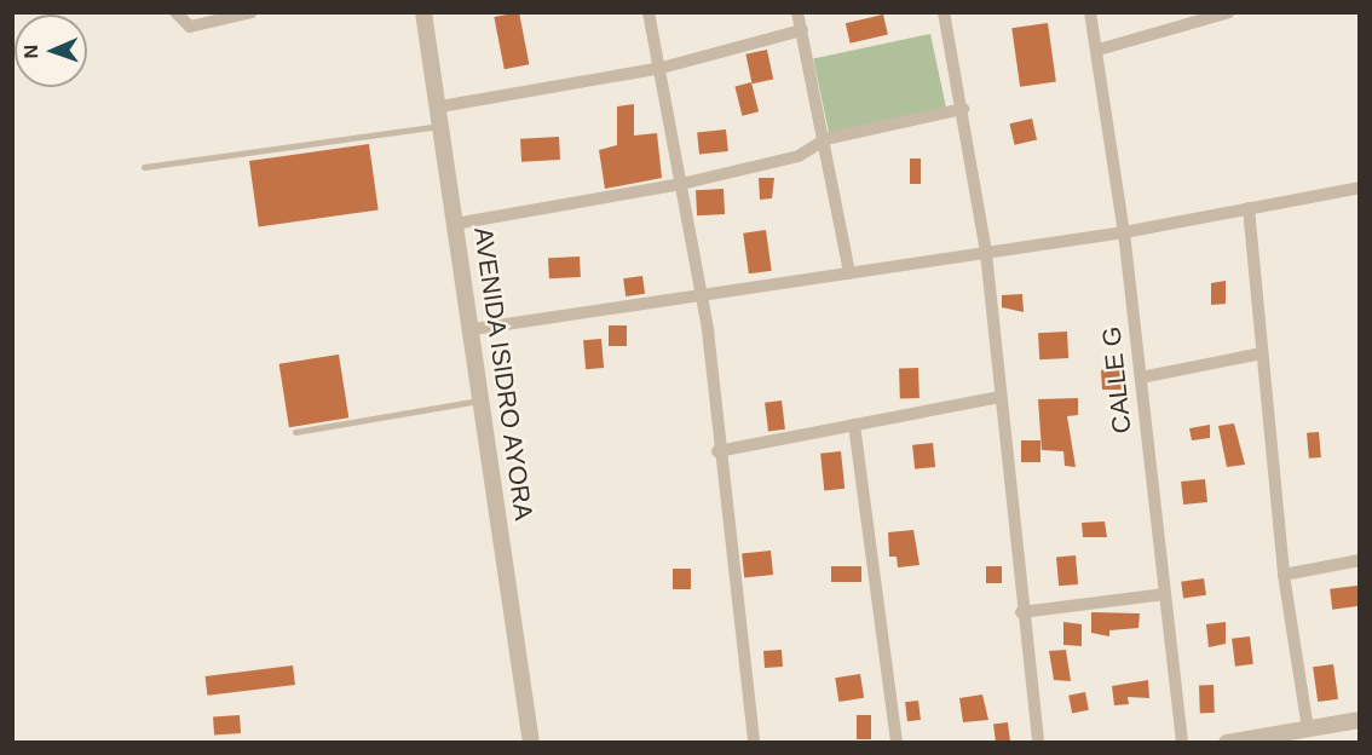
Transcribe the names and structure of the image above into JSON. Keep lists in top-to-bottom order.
{
  "streets": {
    "street": ["AVENIDA ISIDRO AYORA", "CALLE G"]
  },
  "north": "left"
}
